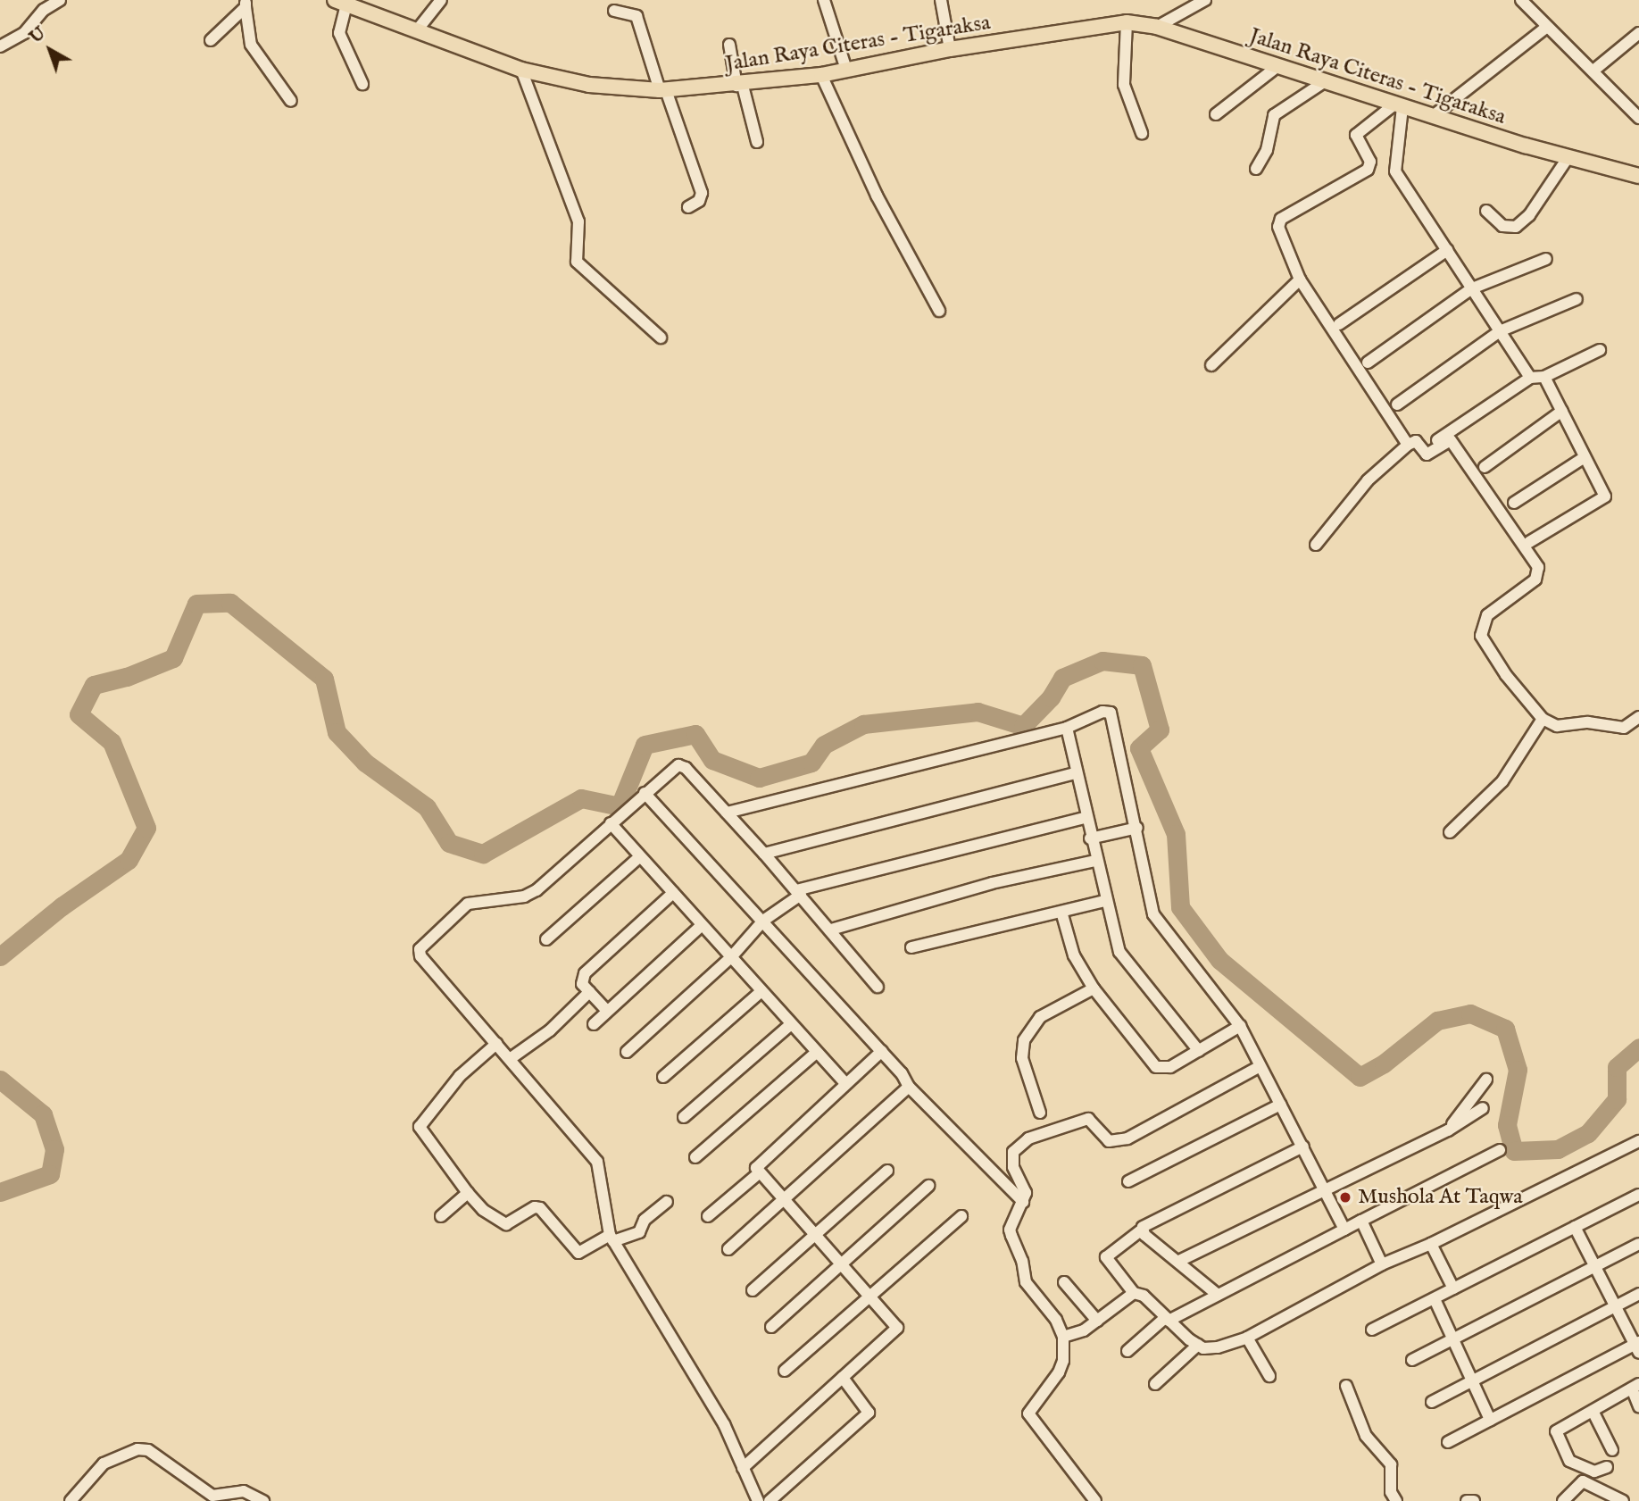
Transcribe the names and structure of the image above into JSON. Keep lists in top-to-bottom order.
{
  "streets": {
    "main road": ["Jalan Raya Citeras - Tigaraksa"]
  },
  "places": ["Mushola At Taqwa"],
  "north": "top left"
}
